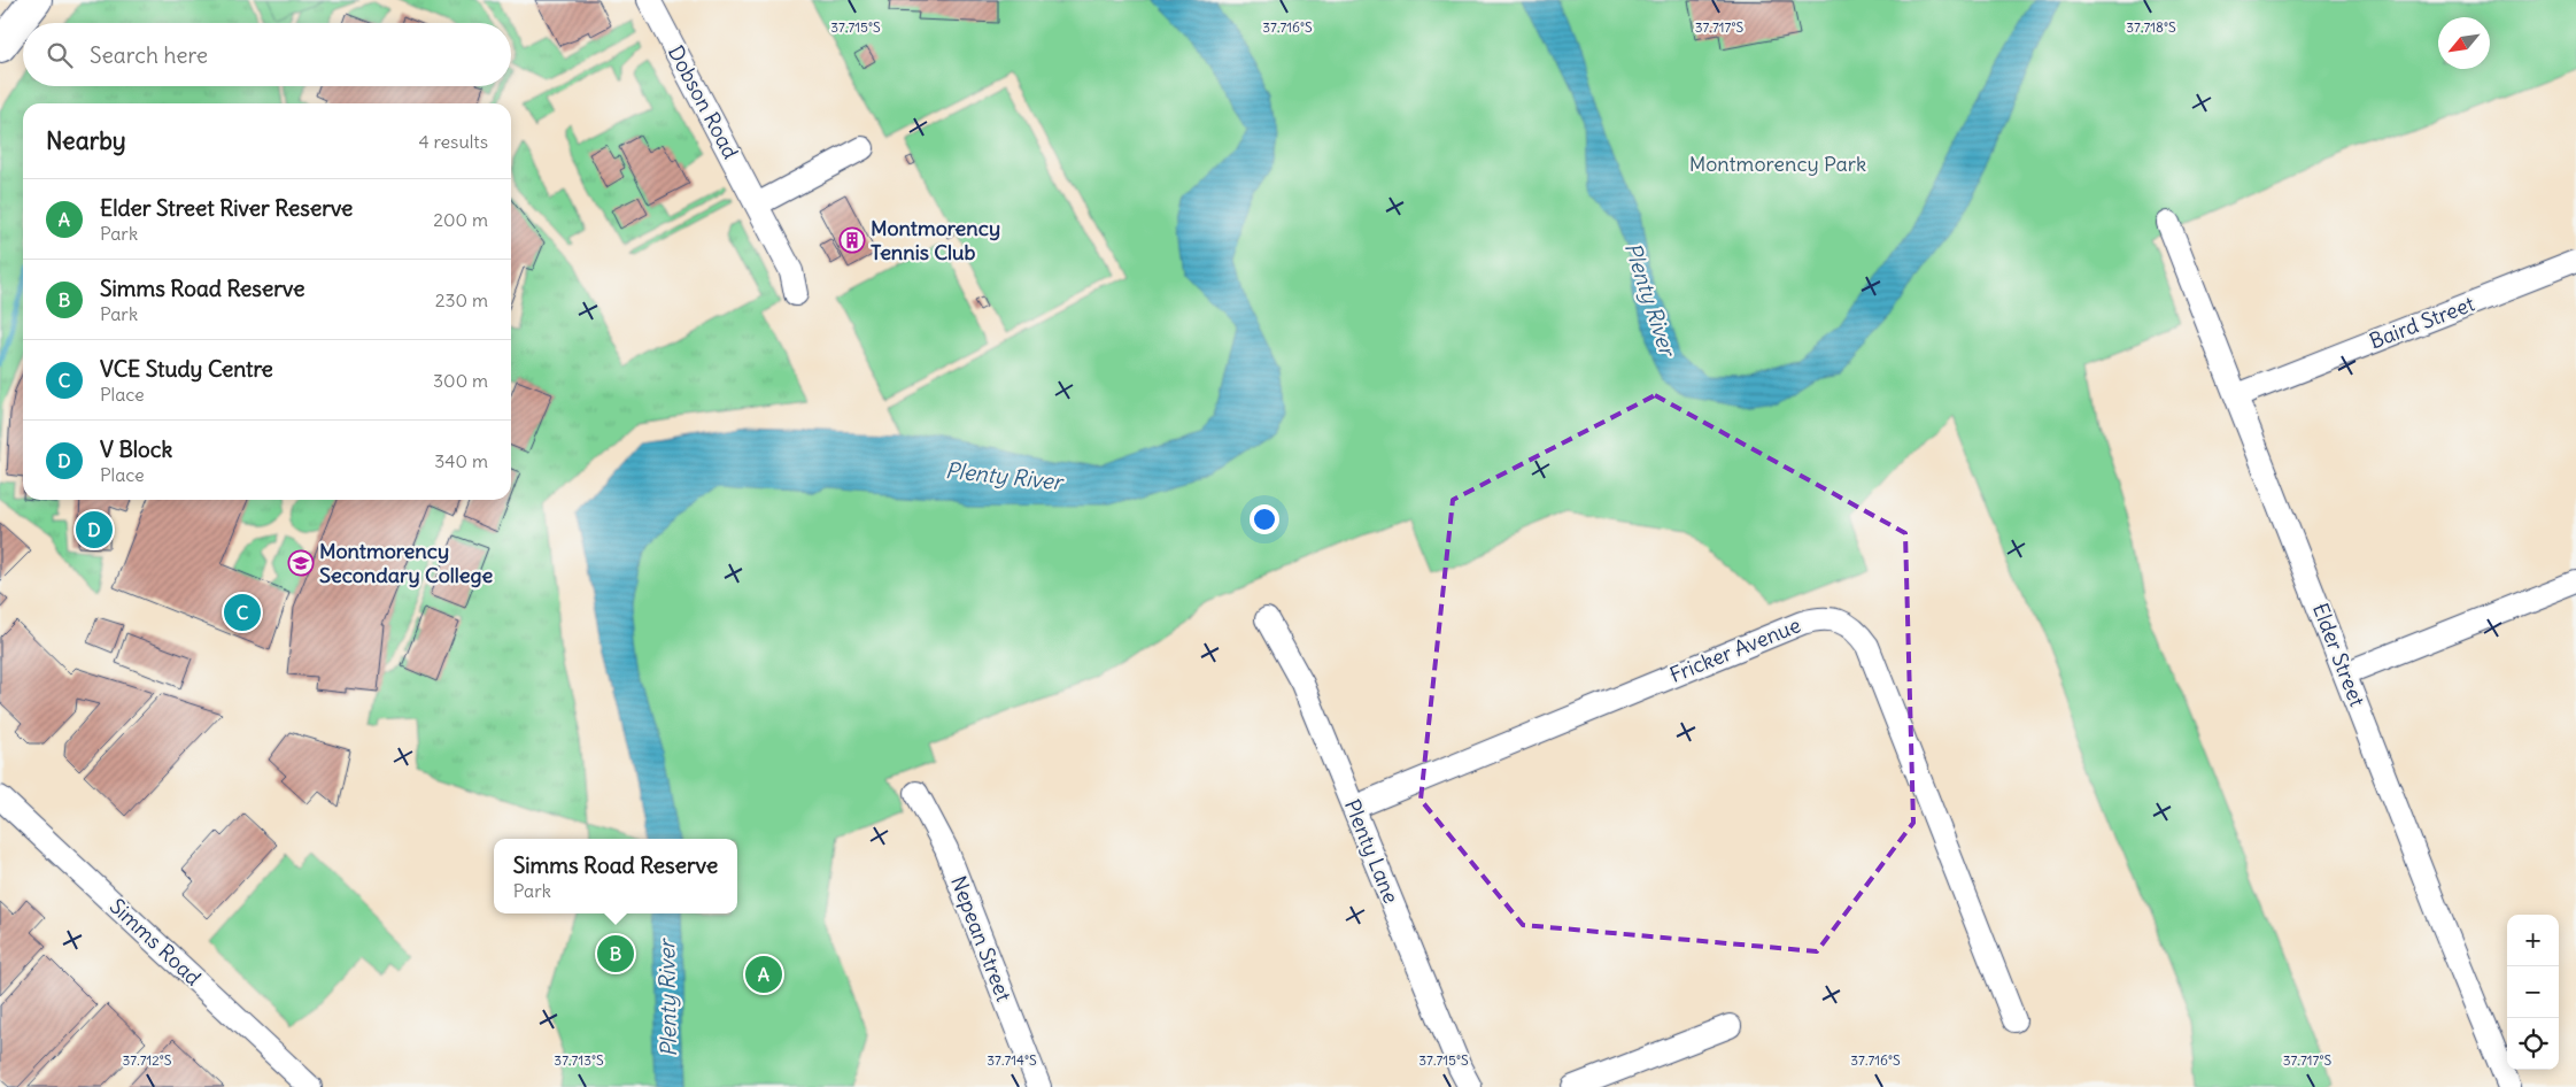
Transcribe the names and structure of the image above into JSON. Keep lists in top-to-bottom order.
{
  "streets": {
    "street": [
      "Dobson Road",
      "Baird Street",
      "Fricker Avenue",
      "Elder Street",
      "Plenty Lane",
      "Nepean Street",
      "Simms Road"
    ]
  },
  "crossings": [
    ["Baird Street", "Elder Street"],
    ["Fricker Avenue", "Plenty Lane"]
  ],
  "water": ["Plenty River"],
  "parks": ["Montmorency Park"],
  "places": {
    "building": ["Montmorency Tennis Club"],
    "school or university": ["Montmorency Secondary College"]
  },
  "north": "bottom left",
  "page": {
    "search": "Search here",
    "heading": ["Nearby", "4 results"],
    "list": [
      {
        "mark": "A",
        "name": "Elder Street River Reserve",
        "note": "Park",
        "value": "200 m"
      },
      {
        "mark": "B",
        "name": "Simms Road Reserve",
        "note": "Park",
        "value": "230 m"
      },
      {
        "mark": "C",
        "name": "VCE Study Centre",
        "note": "Place",
        "value": "300 m"
      },
      {
        "mark": "D",
        "name": "V Block",
        "note": "Place",
        "value": "340 m"
      }
    ],
    "pins": [
      "D",
      "C",
      "B",
      "A"
    ],
    "popup": ["Simms Road Reserve", "Park"],
    "map_buttons": ["+", "−"]
  },
  "coordinates": [
    "37.715°S",
    "37.716°S",
    "37.717°S",
    "37.718°S",
    "37.712°S",
    "37.713°S",
    "37.714°S"
  ]
}
